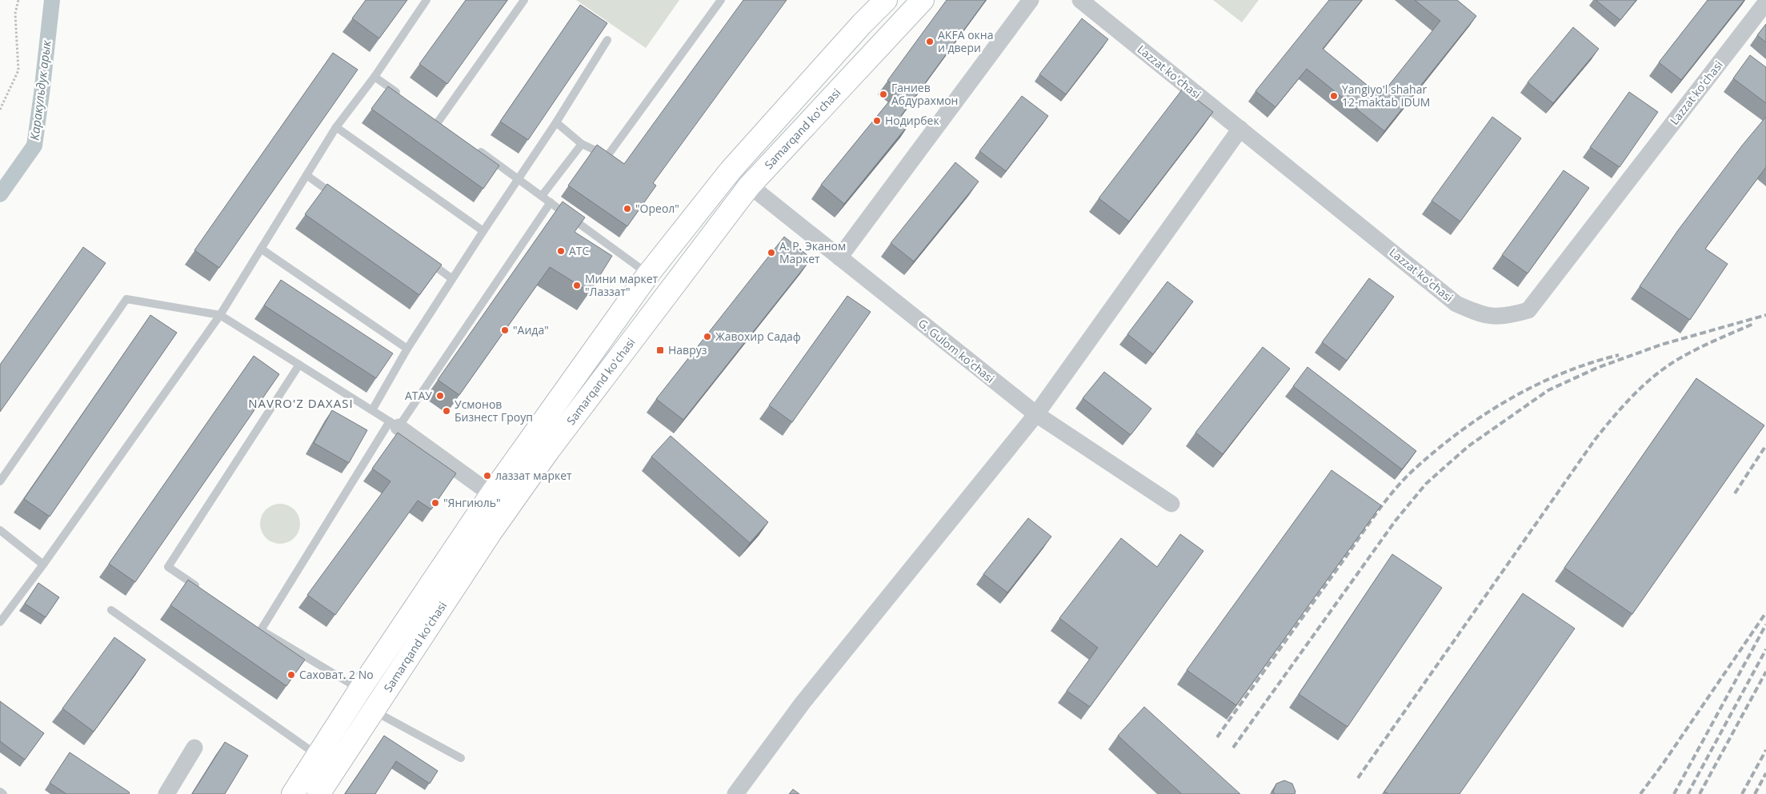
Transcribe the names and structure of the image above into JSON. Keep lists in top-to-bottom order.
{
  "streets": {
    "main road": ["Samarqand ko'chasi"],
    "street": ["Lazzat ko'chasi", "G. Gulom ko'chasi"]
  },
  "crossings": [
    ["Samarqand ko'chasi", "G. Gulom ko'chasi"]
  ],
  "districts": ["NAVRO'Z DAXASI"],
  "water": ["Каракульдук арык"],
  "places": {
    "other": [
      "AKFA окна и двери",
      "Ганиев Абдурахмон",
      "Yangiyo'l shahar 12-maktab IDUM",
      "Нодирбек",
      "\"Ореол\"",
      "АТС",
      "А. Р. Эканом Маркет",
      "Мини маркет \"Лаззат\"",
      "\"Аида\"",
      "Жавохир Садаф",
      "АТАУ",
      "Усмонов Бизнест Гроуп",
      "лаззат маркет",
      "\"Янгиюль\"",
      "Саховат. 2 No"
    ],
    "transit": ["Навруз"]
  }
}
